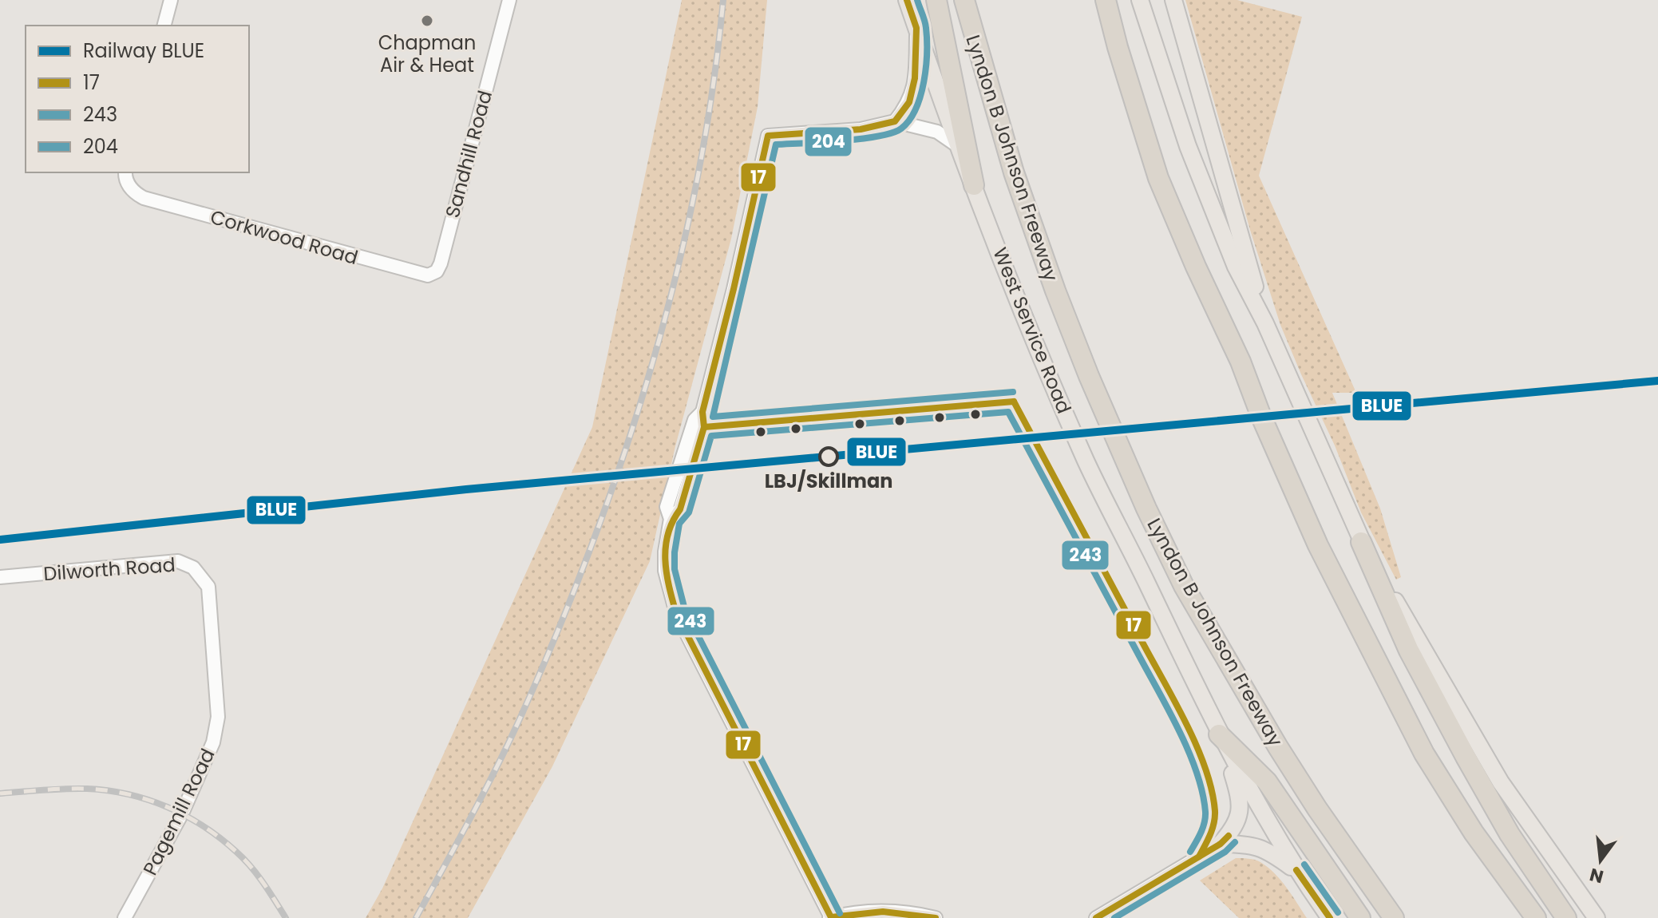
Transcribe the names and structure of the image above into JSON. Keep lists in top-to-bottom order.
{
  "streets": {
    "highway": ["Lyndon B Johnson Freeway"],
    "main road": ["West Service Road"],
    "street": [
      "Sandhill Road",
      "Corkwood Road",
      "Dilworth Road",
      "Pagemill Road"
    ]
  },
  "crossings": [
    ["Sandhill Road", "Corkwood Road"],
    ["Dilworth Road", "Pagemill Road"]
  ],
  "places": ["Chapman Air & Heat", "LBJ/Skillman"],
  "lines": [
    "transit line 17",
    "transit line 204",
    "rail line BLUE",
    "transit line 243"
  ],
  "legend": [
    "Railway BLUE",
    "17",
    "243",
    "204"
  ],
  "north": "bottom"
}
